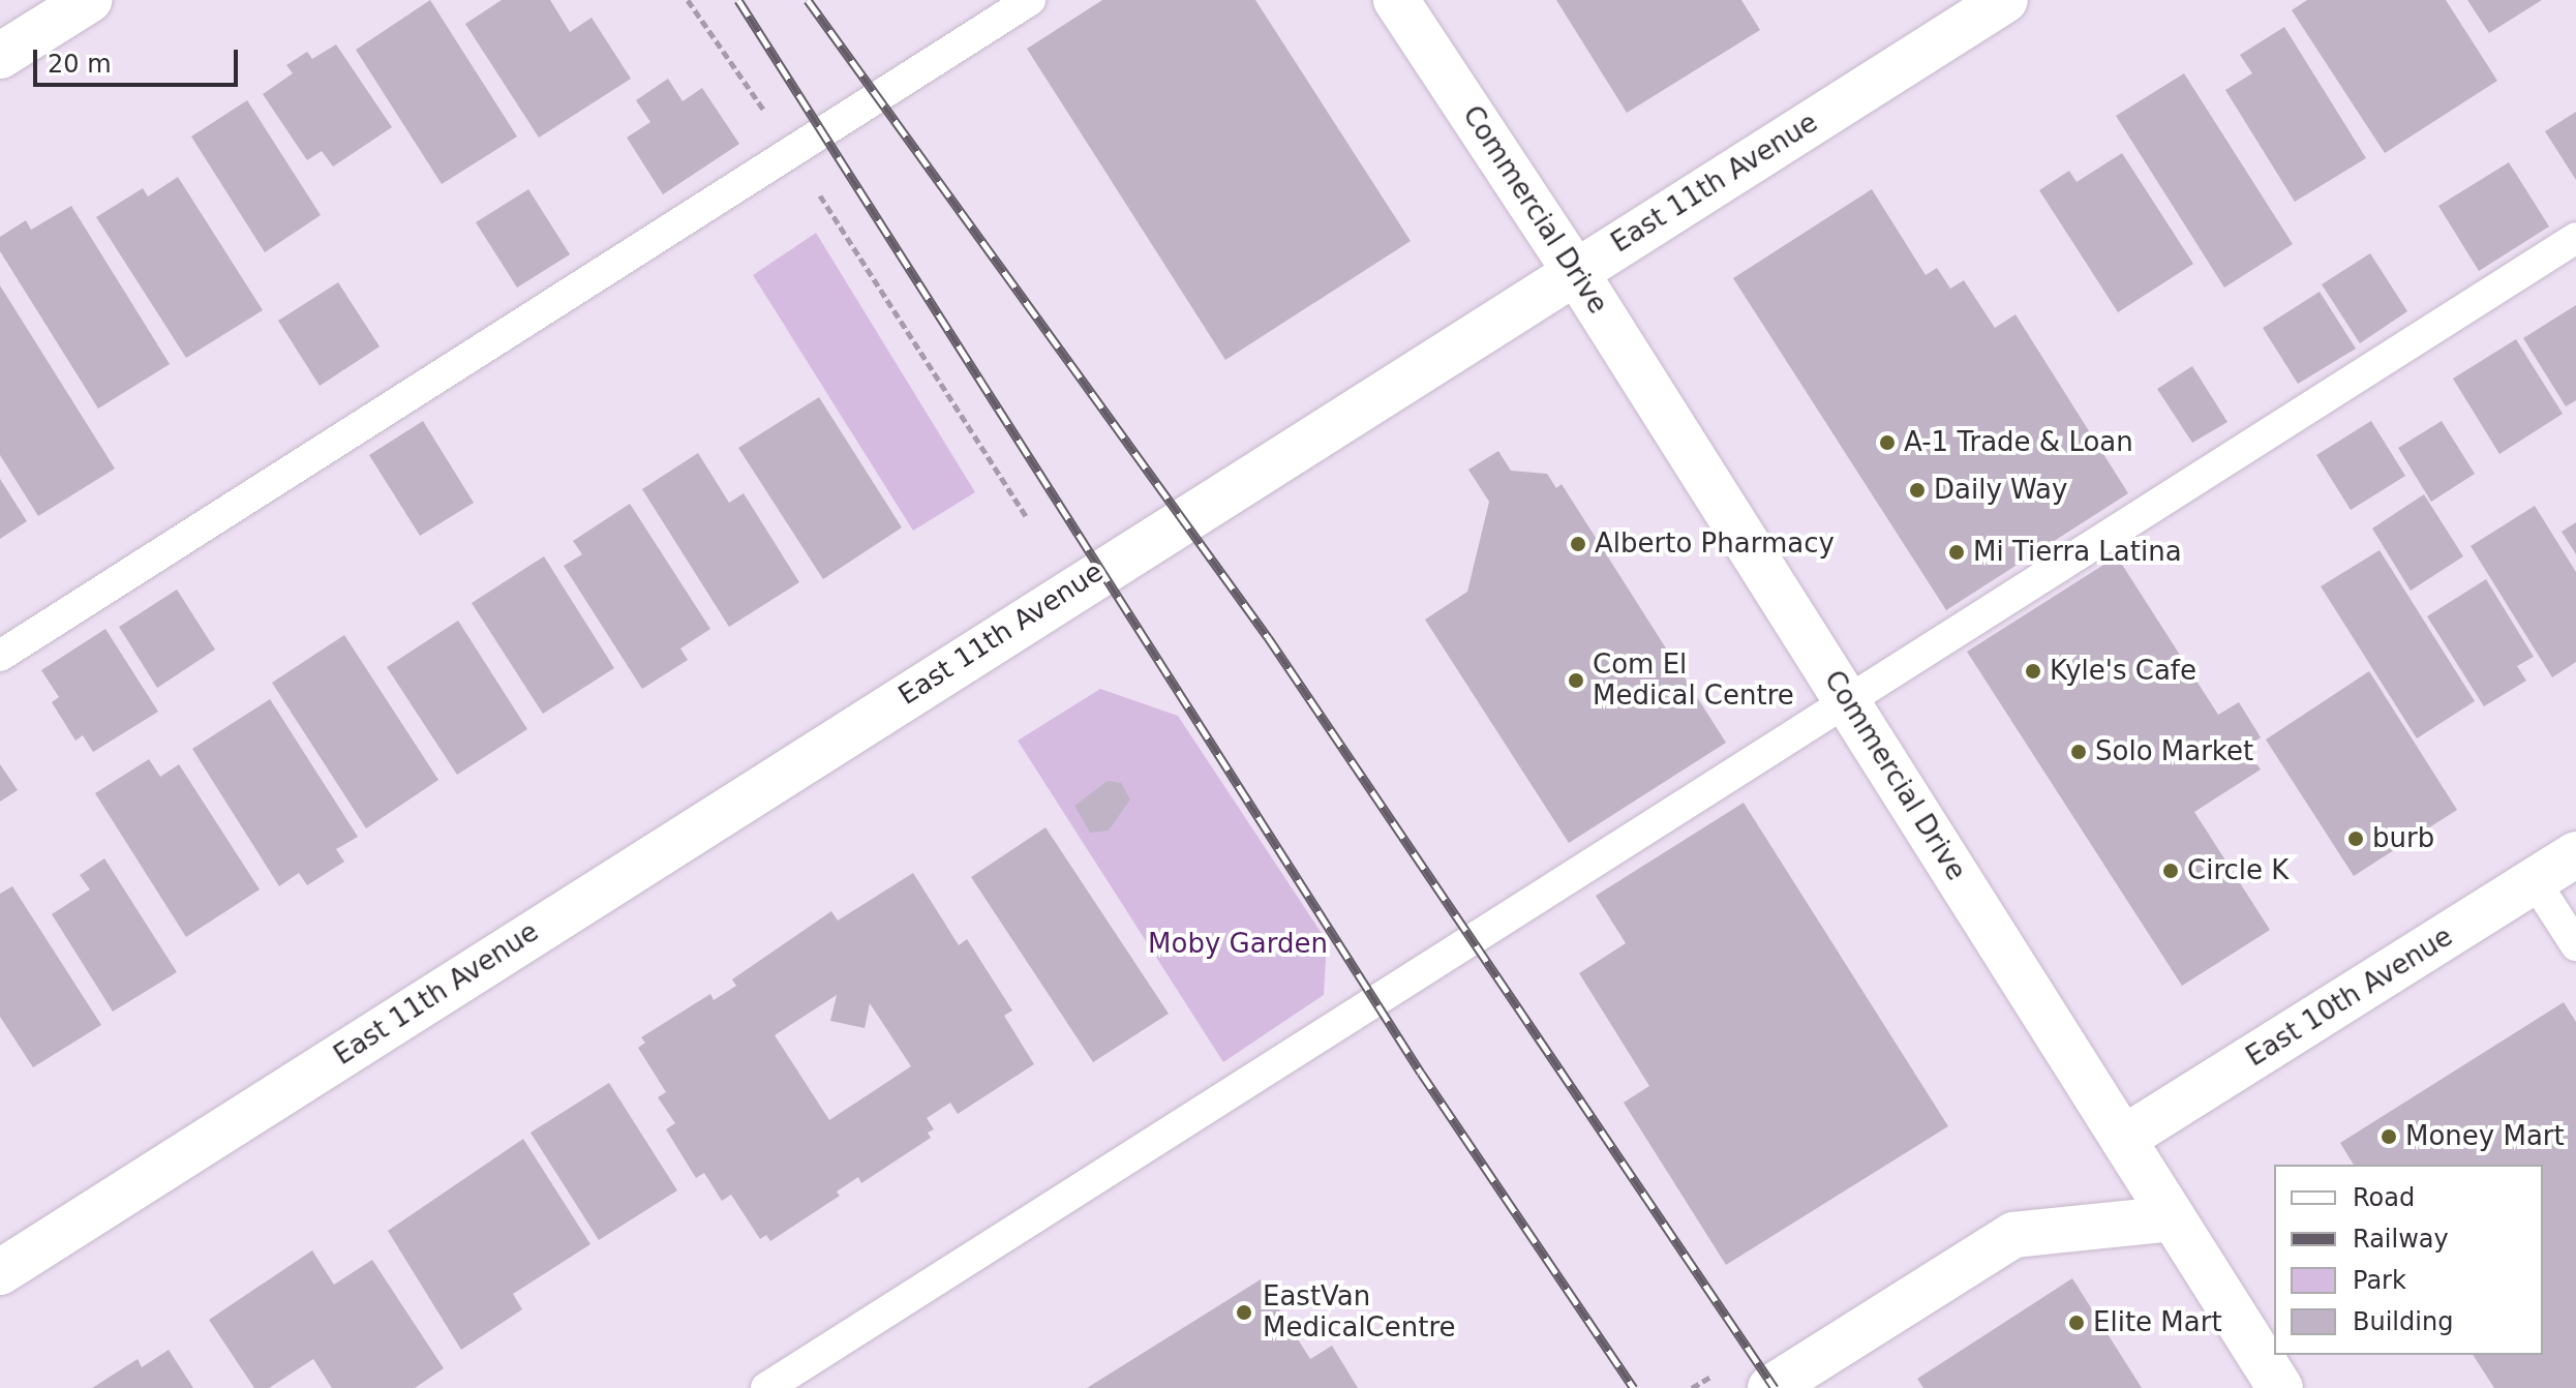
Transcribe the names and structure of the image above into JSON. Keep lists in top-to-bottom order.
{
  "streets": {
    "street": ["East 11th Avenue", "Commercial Drive", "East 10th Avenue"]
  },
  "crossings": [
    ["East 11th Avenue", "Commercial Drive"],
    ["Commercial Drive", "East 10th Avenue"]
  ],
  "parks": ["Moby Garden"],
  "places": [
    "A-1 Trade & Loan",
    "Daily Way",
    "Alberto Pharmacy",
    "Mi Tierra Latina",
    "Kyle's Cafe",
    "Com El Medical Centre",
    "Solo Market",
    "burb",
    "Circle K",
    "Money Mart",
    "EastVan MedicalCentre",
    "Elite Mart"
  ],
  "legend": [
    "Road",
    "Railway",
    "Park",
    "Building"
  ],
  "scale_bar": "20 m"
}
